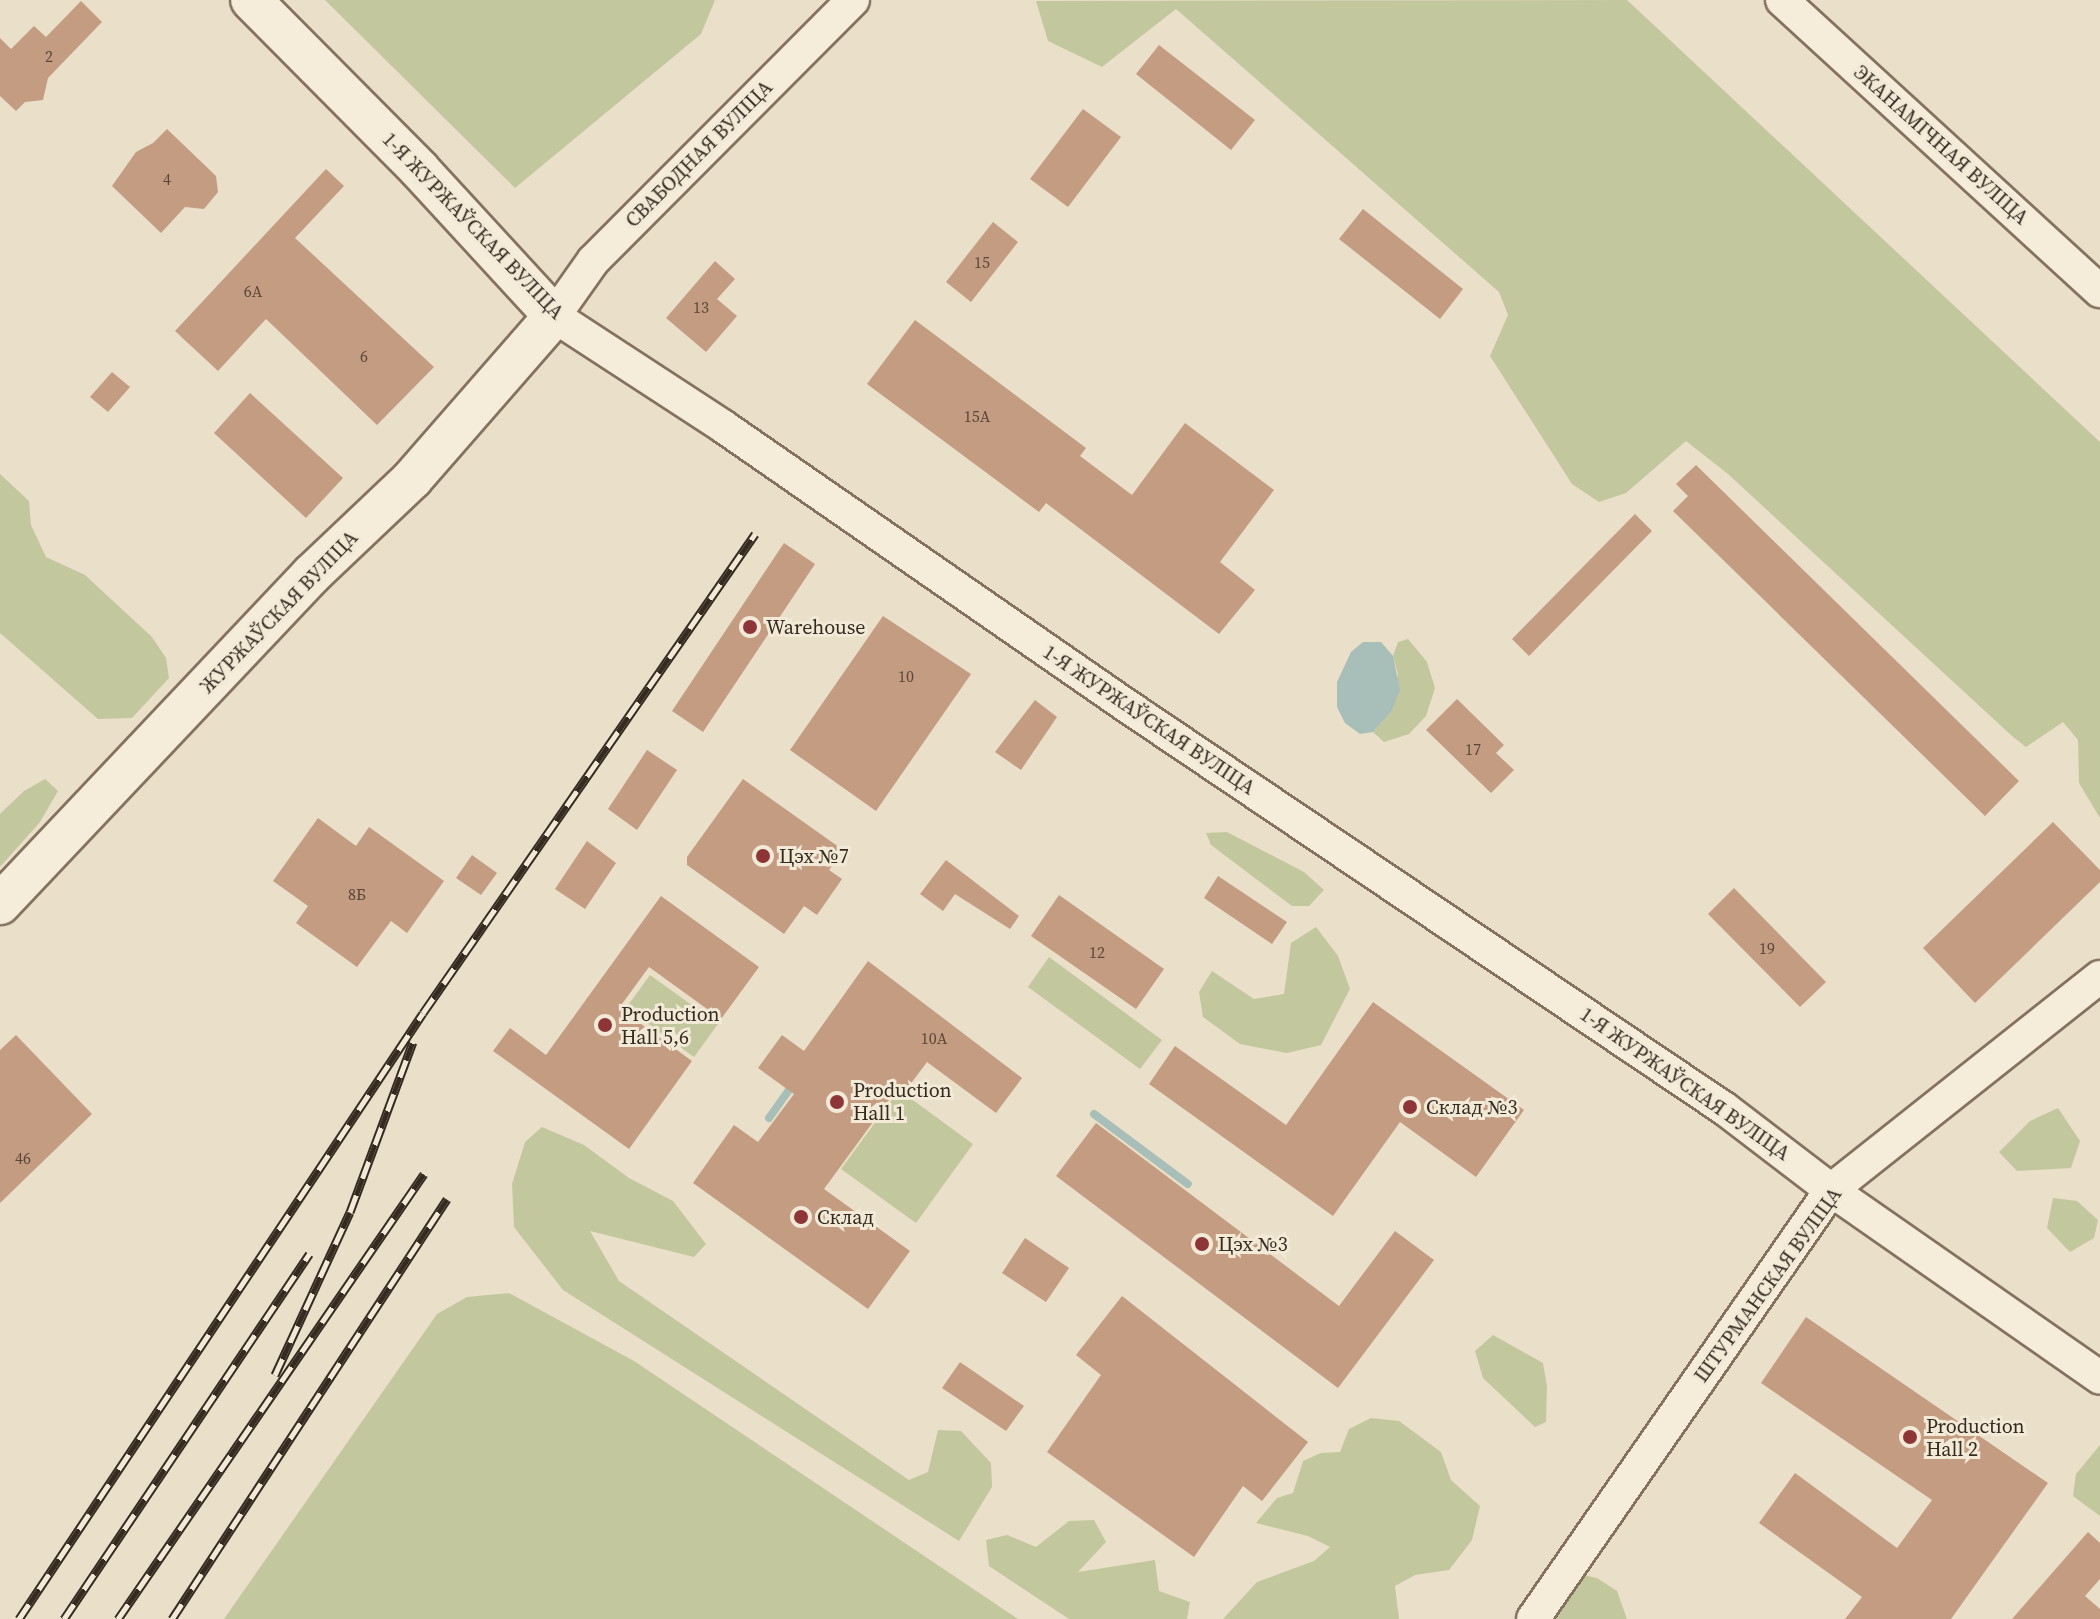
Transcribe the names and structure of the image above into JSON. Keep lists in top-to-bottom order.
{
  "streets": {
    "street": [
      "ЭКАНАМІЧНАЯ ВУЛІЦА",
      "СВАБОДНАЯ ВУЛІЦА",
      "1-Я ЖУРЖАЎСКАЯ ВУЛІЦА",
      "ЖУРЖАЎСКАЯ ВУЛІЦА",
      "ШТУРМАНСКАЯ ВУЛІЦА"
    ]
  },
  "crossings": [
    ["СВАБОДНАЯ ВУЛІЦА", "1-Я ЖУРЖАЎСКАЯ ВУЛІЦА"],
    ["СВАБОДНАЯ ВУЛІЦА", "ЖУРЖАЎСКАЯ ВУЛІЦА"],
    ["1-Я ЖУРЖАЎСКАЯ ВУЛІЦА", "ЖУРЖАЎСКАЯ ВУЛІЦА"],
    ["1-Я ЖУРЖАЎСКАЯ ВУЛІЦА", "ШТУРМАНСКАЯ ВУЛІЦА"]
  ],
  "places": [
    "Warehouse",
    "Цэх №7",
    "Production Hall 5,6",
    "Production Hall 1",
    "Склад №3",
    "Склад",
    "Цэх №3",
    "Production Hall 2"
  ],
  "house_numbers": [
    "2",
    "4",
    "15",
    "6А",
    "13",
    "6",
    "15А",
    "10",
    "17",
    "8Б",
    "19",
    "12",
    "10А",
    "46"
  ]
}
